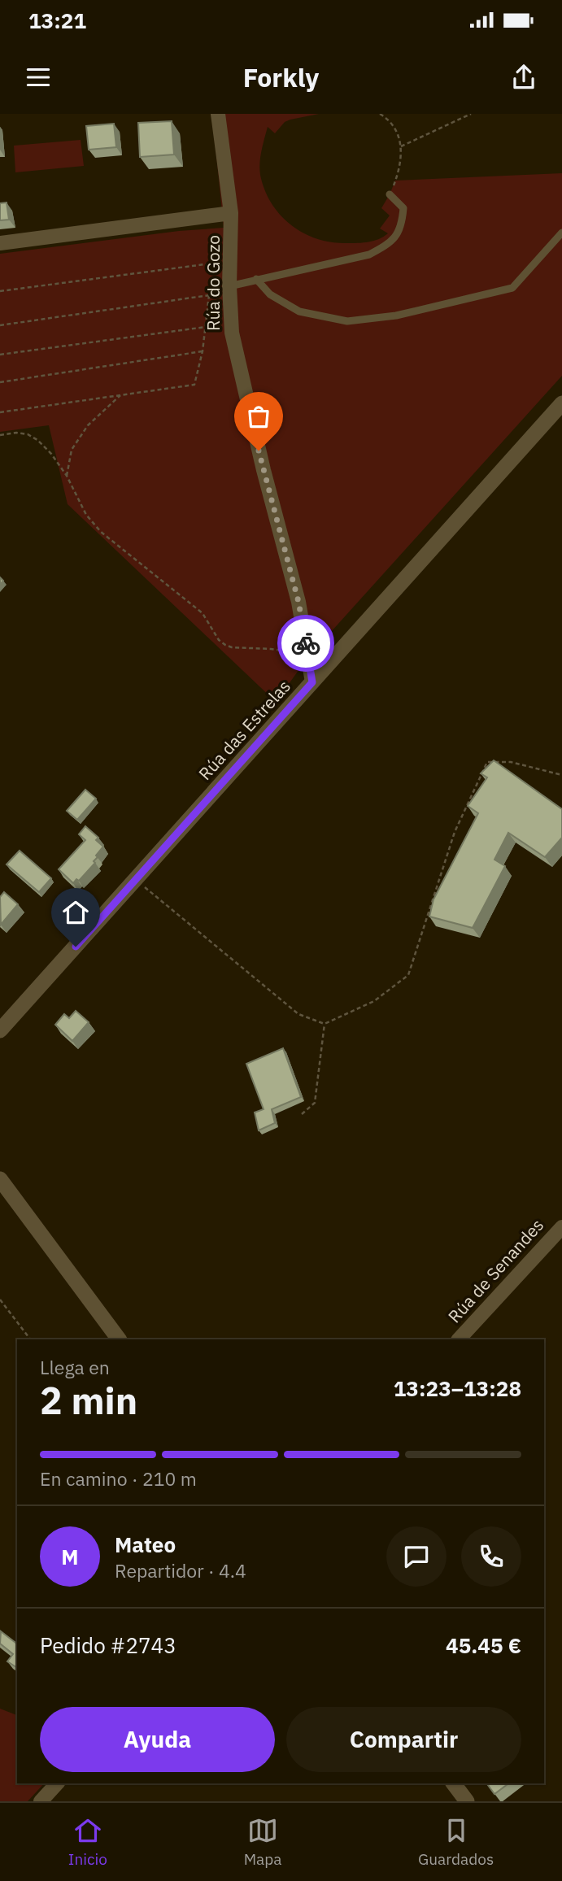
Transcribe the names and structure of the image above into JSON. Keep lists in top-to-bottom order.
{
  "streets": {
    "street": ["Rúa do Gozo", "Rúa das Estrelas", "Rúa de Senandes"]
  },
  "crossings": [
    ["Rúa do Gozo", "Rúa das Estrelas"]
  ],
  "page": {
    "status": "13:21",
    "header": "Forkly",
    "heading": ["2 min", "Llega en", "13:23–13:28"],
    "panel": [
      "Mateo",
      "Repartidor · 4.4",
      "Pedido #2743",
      "45.45 €"
    ],
    "bar": "En camino · 210 m",
    "round": "M",
    "buttons": ["Ayuda", "Compartir"],
    "tabs": ["Inicio", "Mapa", "Guardados"]
  }
}
